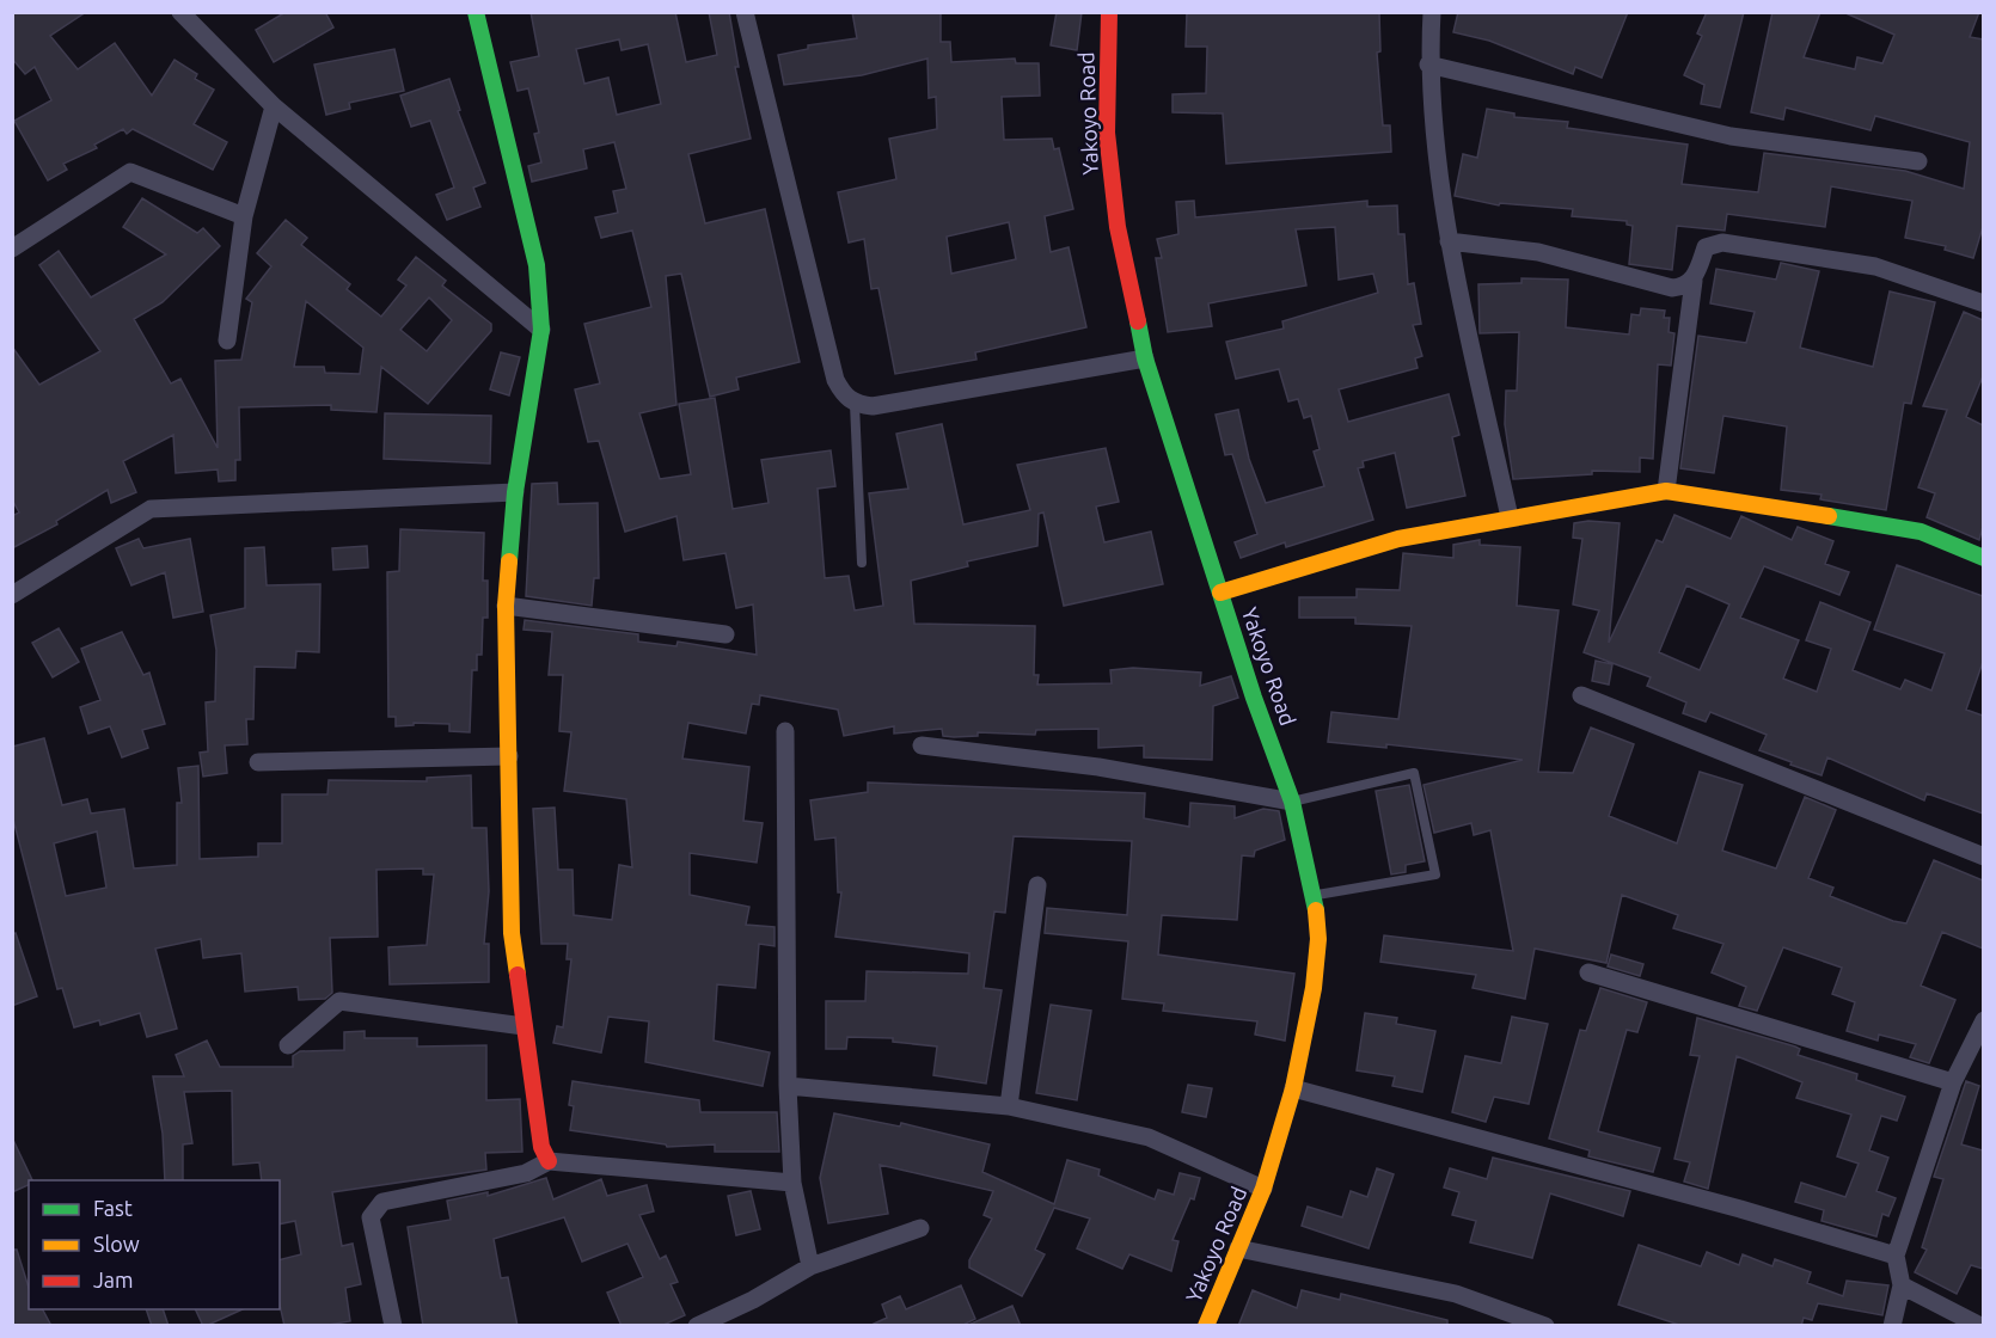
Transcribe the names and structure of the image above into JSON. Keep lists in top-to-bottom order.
{
  "streets": {
    "street": ["Yakoyo Road"]
  },
  "legend": ["Fast", "Slow", "Jam"]
}
